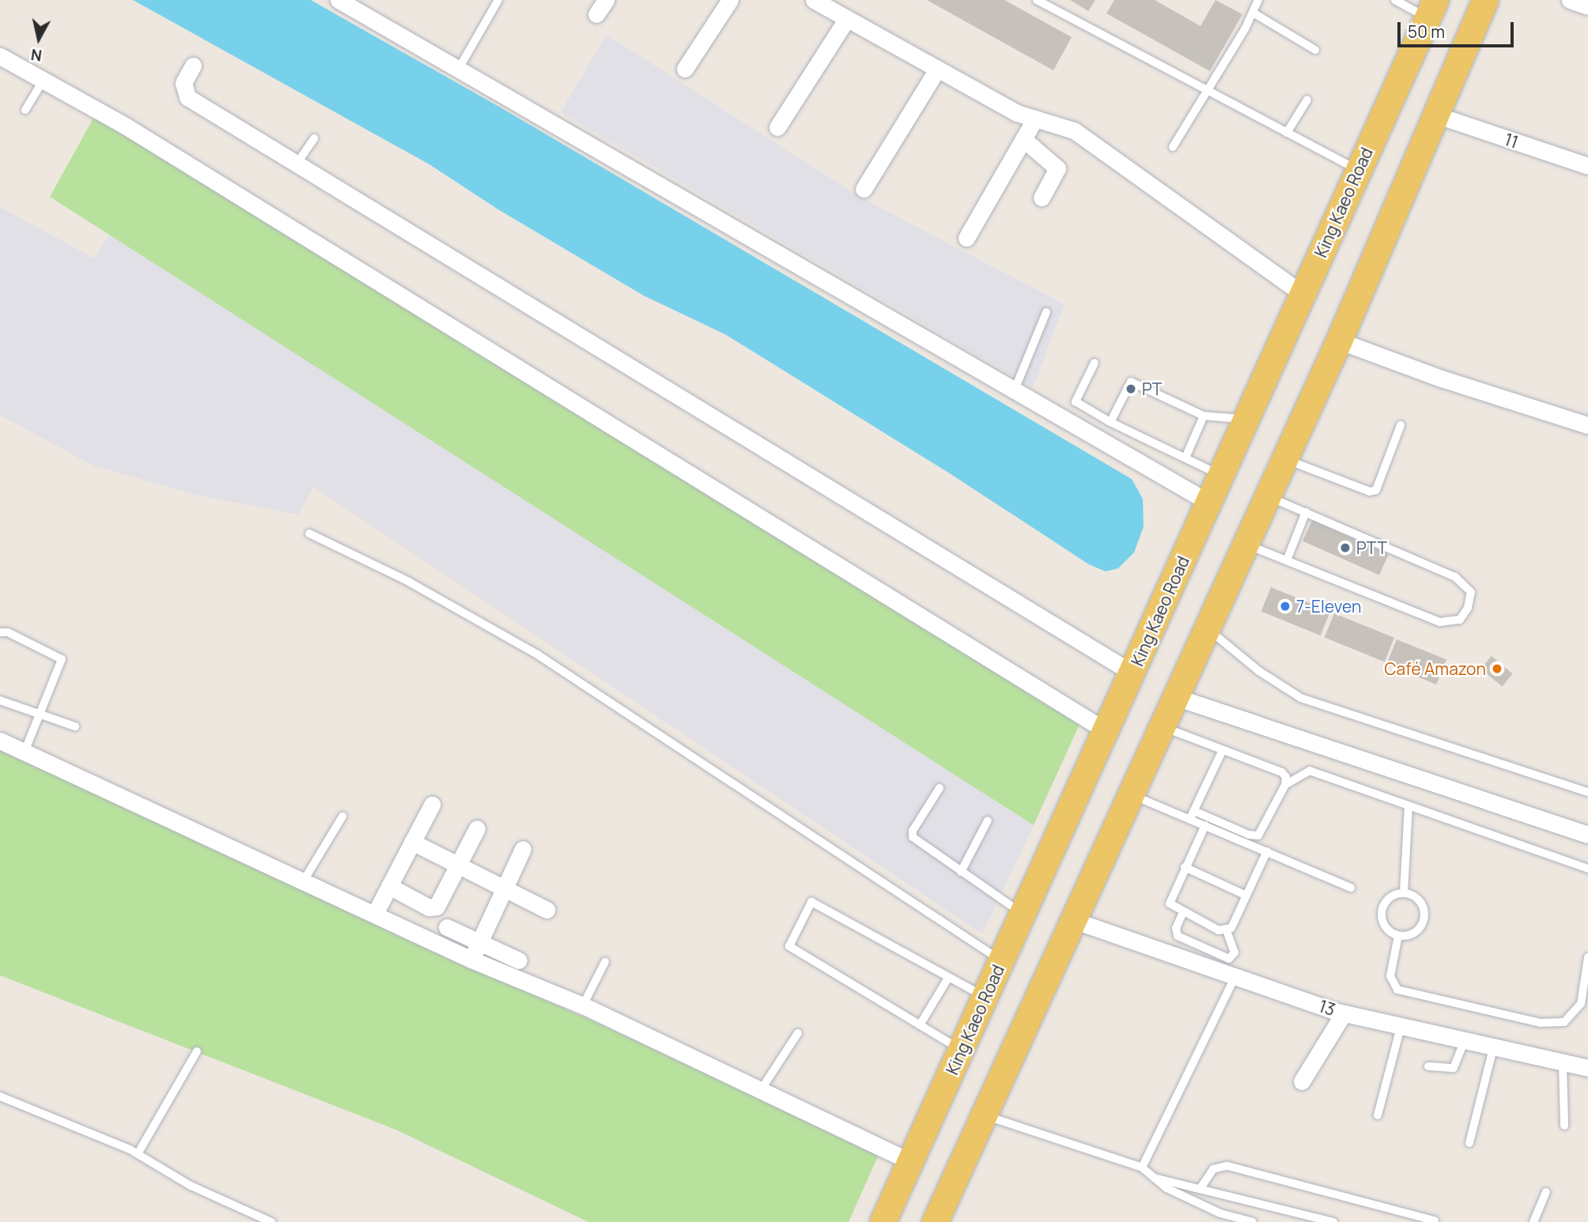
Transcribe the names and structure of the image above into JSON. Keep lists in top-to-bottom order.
{
  "streets": {
    "main road": ["King Kaeo Road"],
    "street": ["11", "13"]
  },
  "places": [
    "PT",
    "PTT",
    "7-Eleven",
    "Café Amazon"
  ],
  "scale_bar": "50 m",
  "north": "bottom"
}
